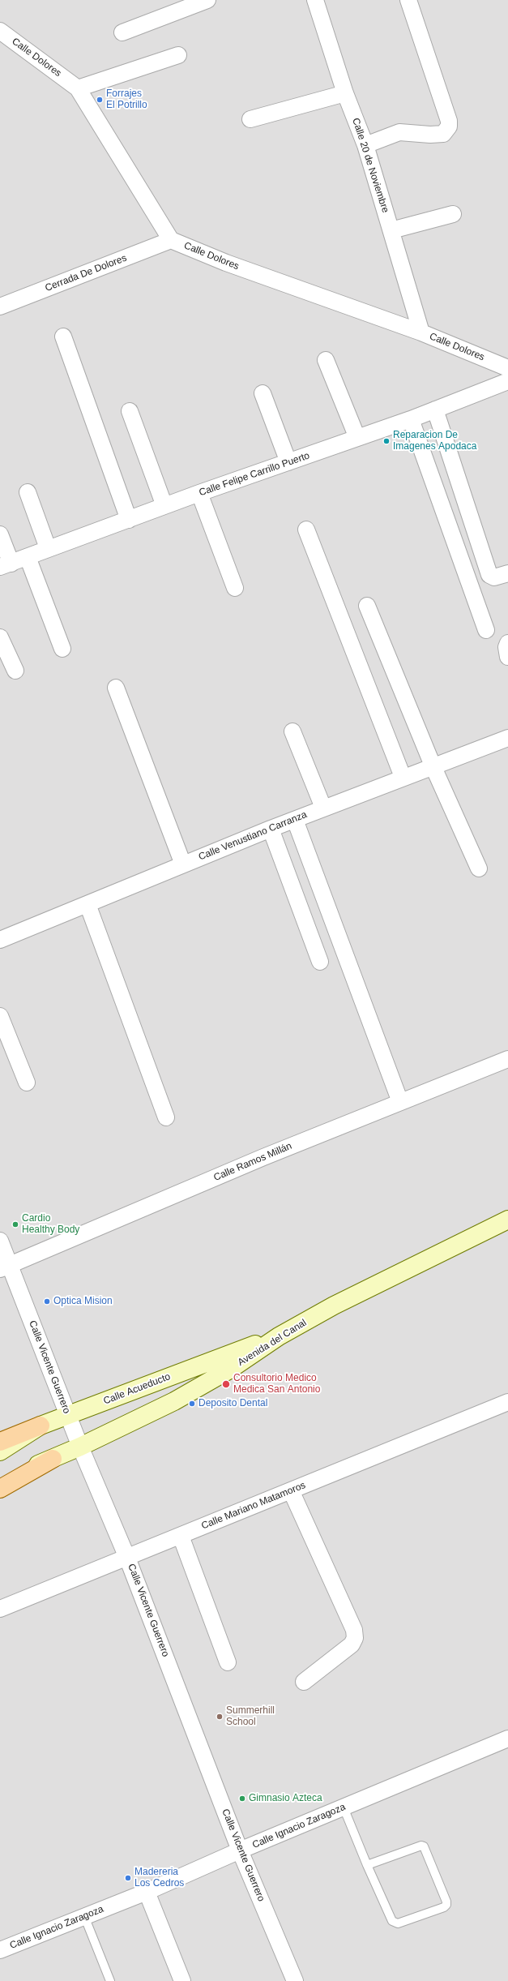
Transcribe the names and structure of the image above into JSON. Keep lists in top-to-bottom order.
{
  "streets": {
    "main road": ["Avenida del Canal", "Calle Acueducto"],
    "street": [
      "Calle Dolores",
      "Calle 20 de Noviembre",
      "Cerrada De Dolores",
      "Calle Felipe Carrillo Puerto",
      "Calle Venustiano Carranza",
      "Calle Ramos Millán",
      "Calle Vicente Guerrero",
      "Calle Mariano Matamoros",
      "Calle Ignacio Zaragoza"
    ]
  },
  "crossings": [
    ["Calle Dolores", "Calle 20 de Noviembre"],
    ["Calle Dolores", "Cerrada De Dolores"],
    ["Calle Ramos Millán", "Calle Vicente Guerrero"],
    ["Avenida del Canal", "Calle Vicente Guerrero"],
    ["Avenida del Canal", "Calle Acueducto"],
    ["Calle Vicente Guerrero", "Calle Acueducto"],
    ["Calle Vicente Guerrero", "Calle Mariano Matamoros"],
    ["Calle Vicente Guerrero", "Calle Ignacio Zaragoza"]
  ],
  "places": [
    "Forrajes El Potrillo",
    "Reparacion De Imagenes Apodaca",
    "Cardio Healthy Body",
    "Optica Mision",
    "Consultorio Medico Medica San Antonio",
    "Deposito Dental",
    "Summerhill School",
    "Gimnasio Azteca",
    "Madereria Los Cedros"
  ]
}
